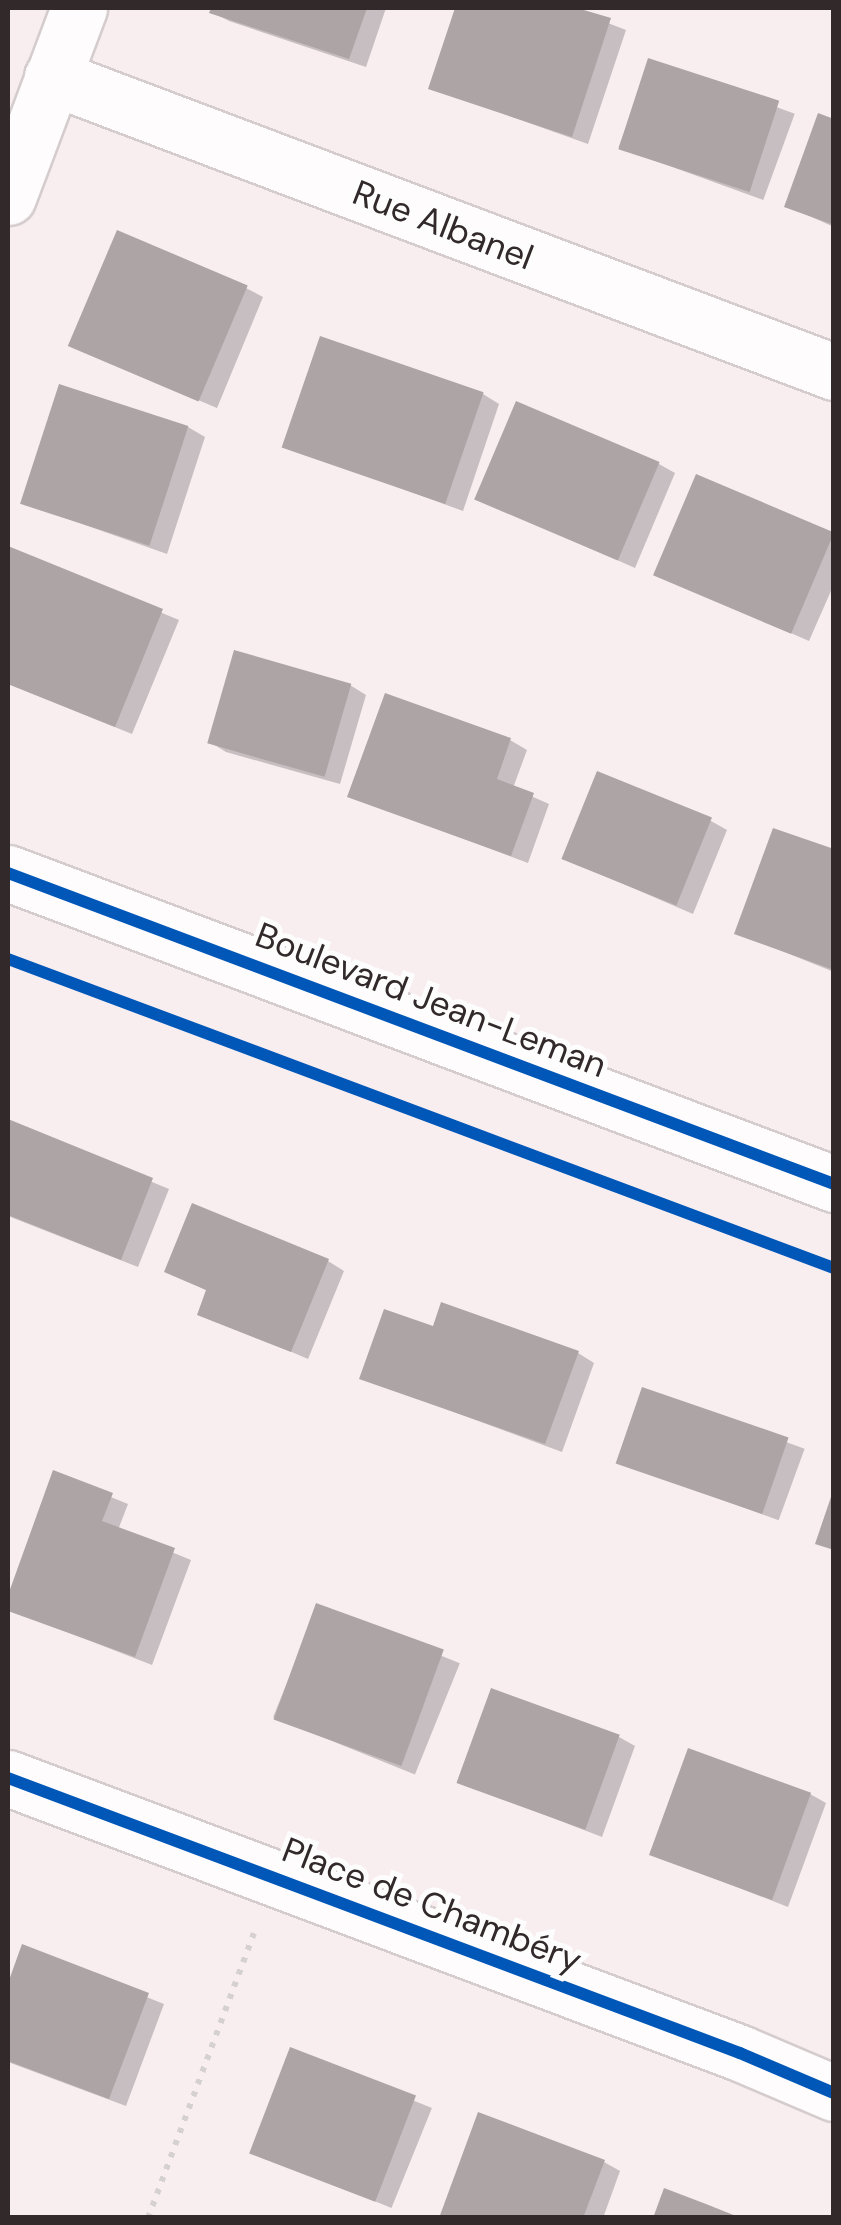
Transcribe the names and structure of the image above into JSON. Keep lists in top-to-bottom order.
{
  "streets": {
    "street": ["Rue Albanel", "Boulevard Jean-Leman", "Place de Chambéry"]
  }
}
